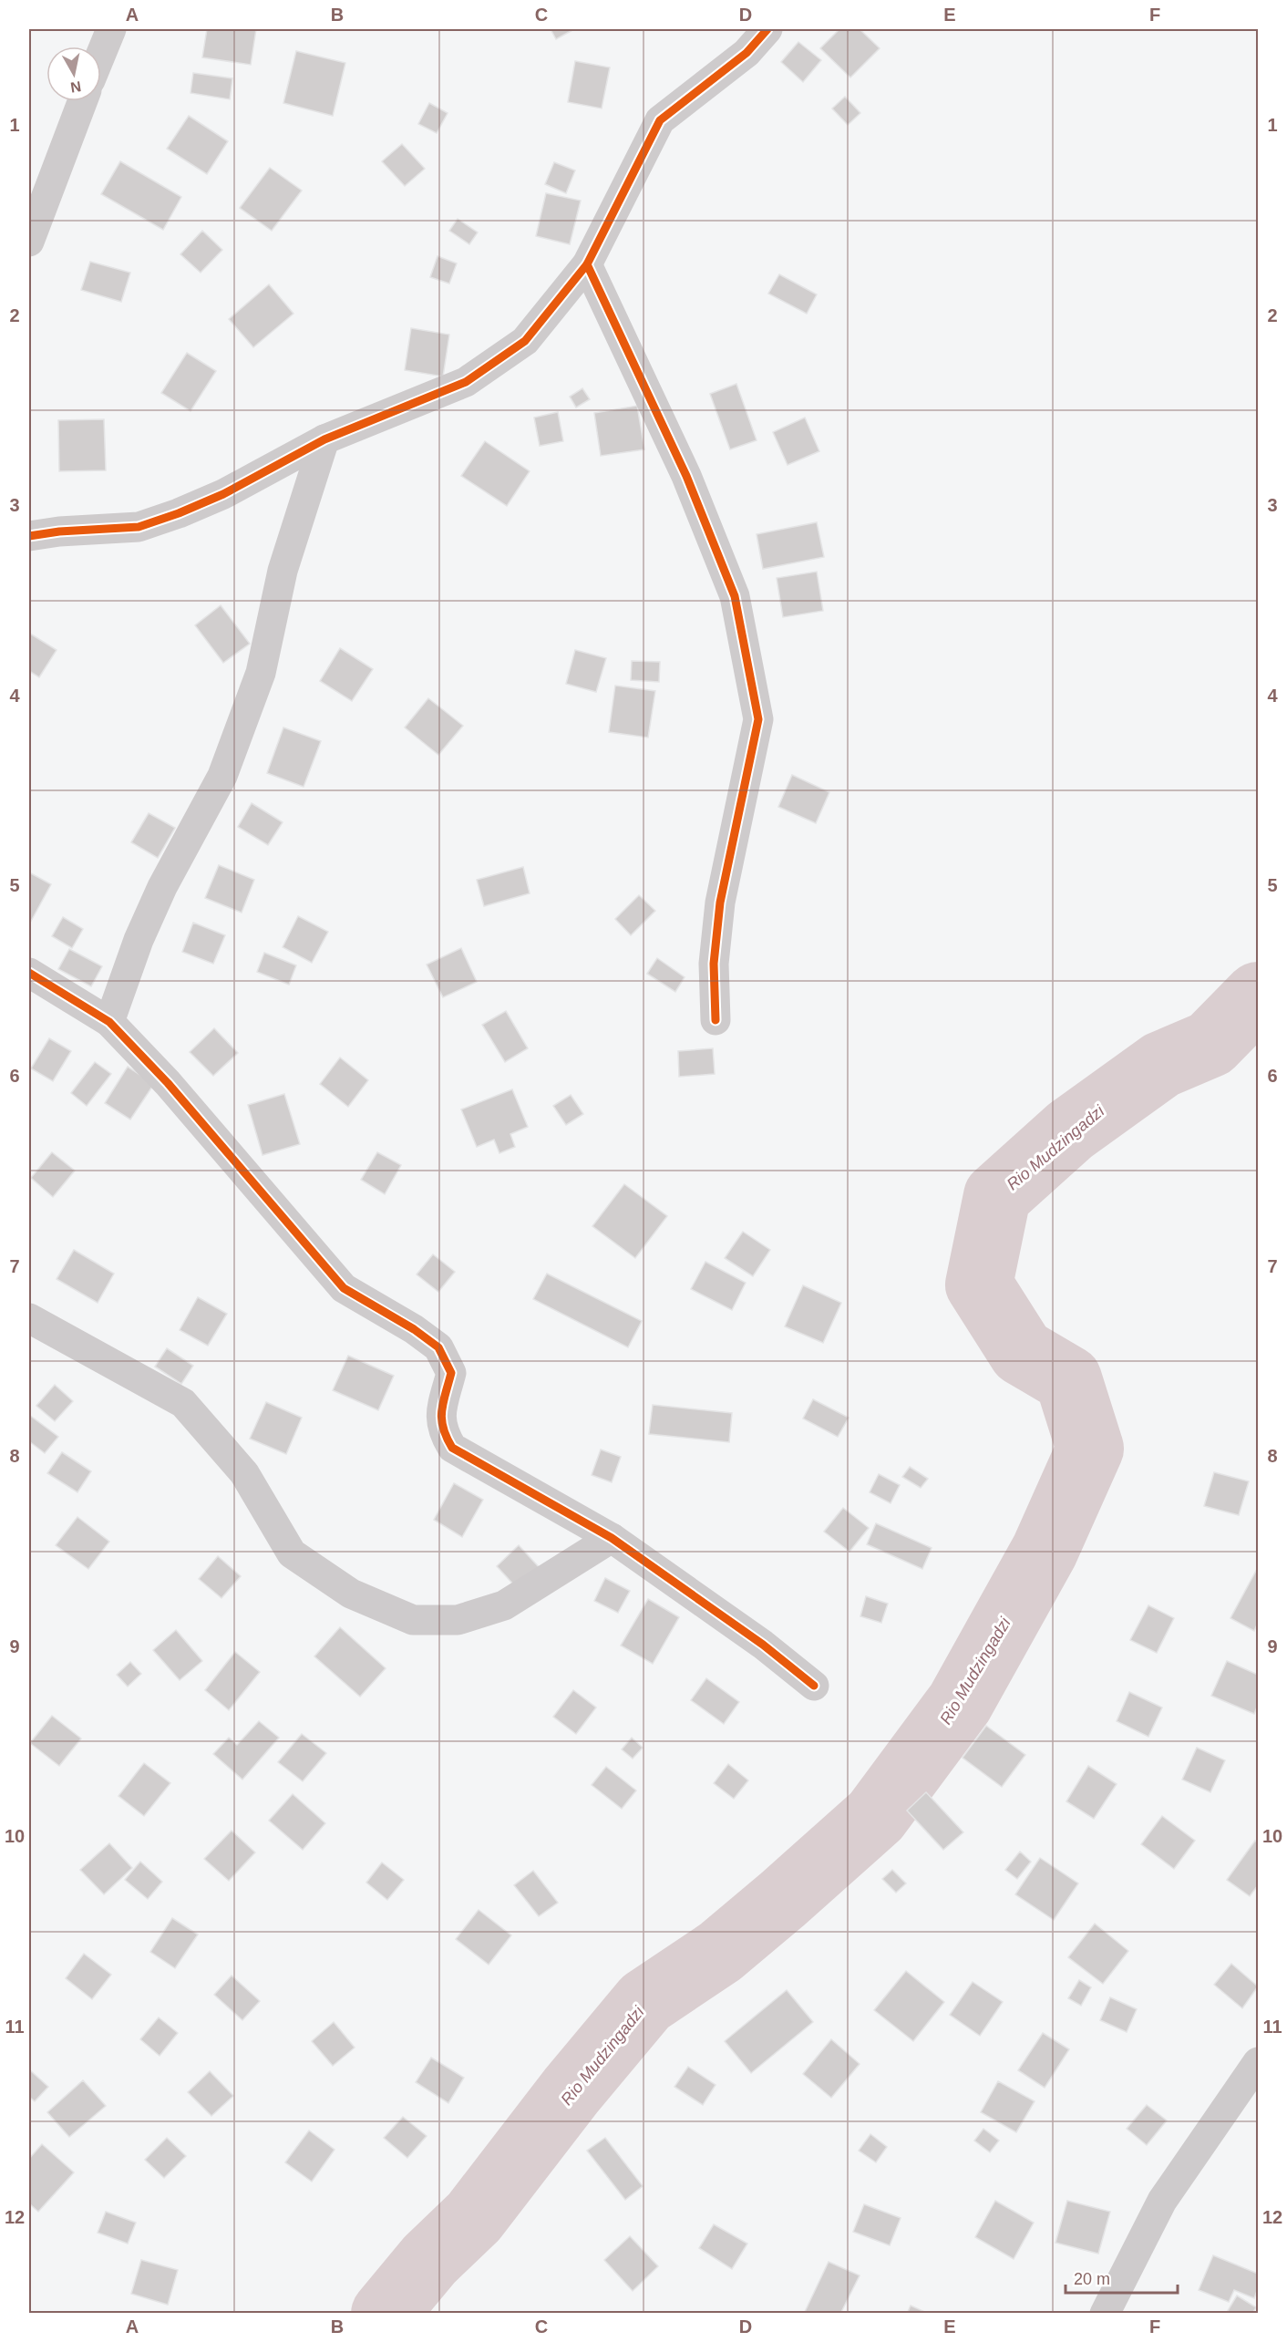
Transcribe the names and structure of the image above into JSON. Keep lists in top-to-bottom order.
{
  "water": ["Rio Mudzingadzi"],
  "scale_bar": "20 m",
  "north": "bottom",
  "grid": {
    "columns": [
      "A",
      "B",
      "C",
      "D",
      "E",
      "F"
    ],
    "rows": [
      "1",
      "2",
      "3",
      "4",
      "5",
      "6",
      "7",
      "8",
      "9",
      "10",
      "11",
      "12"
    ]
  }
}
